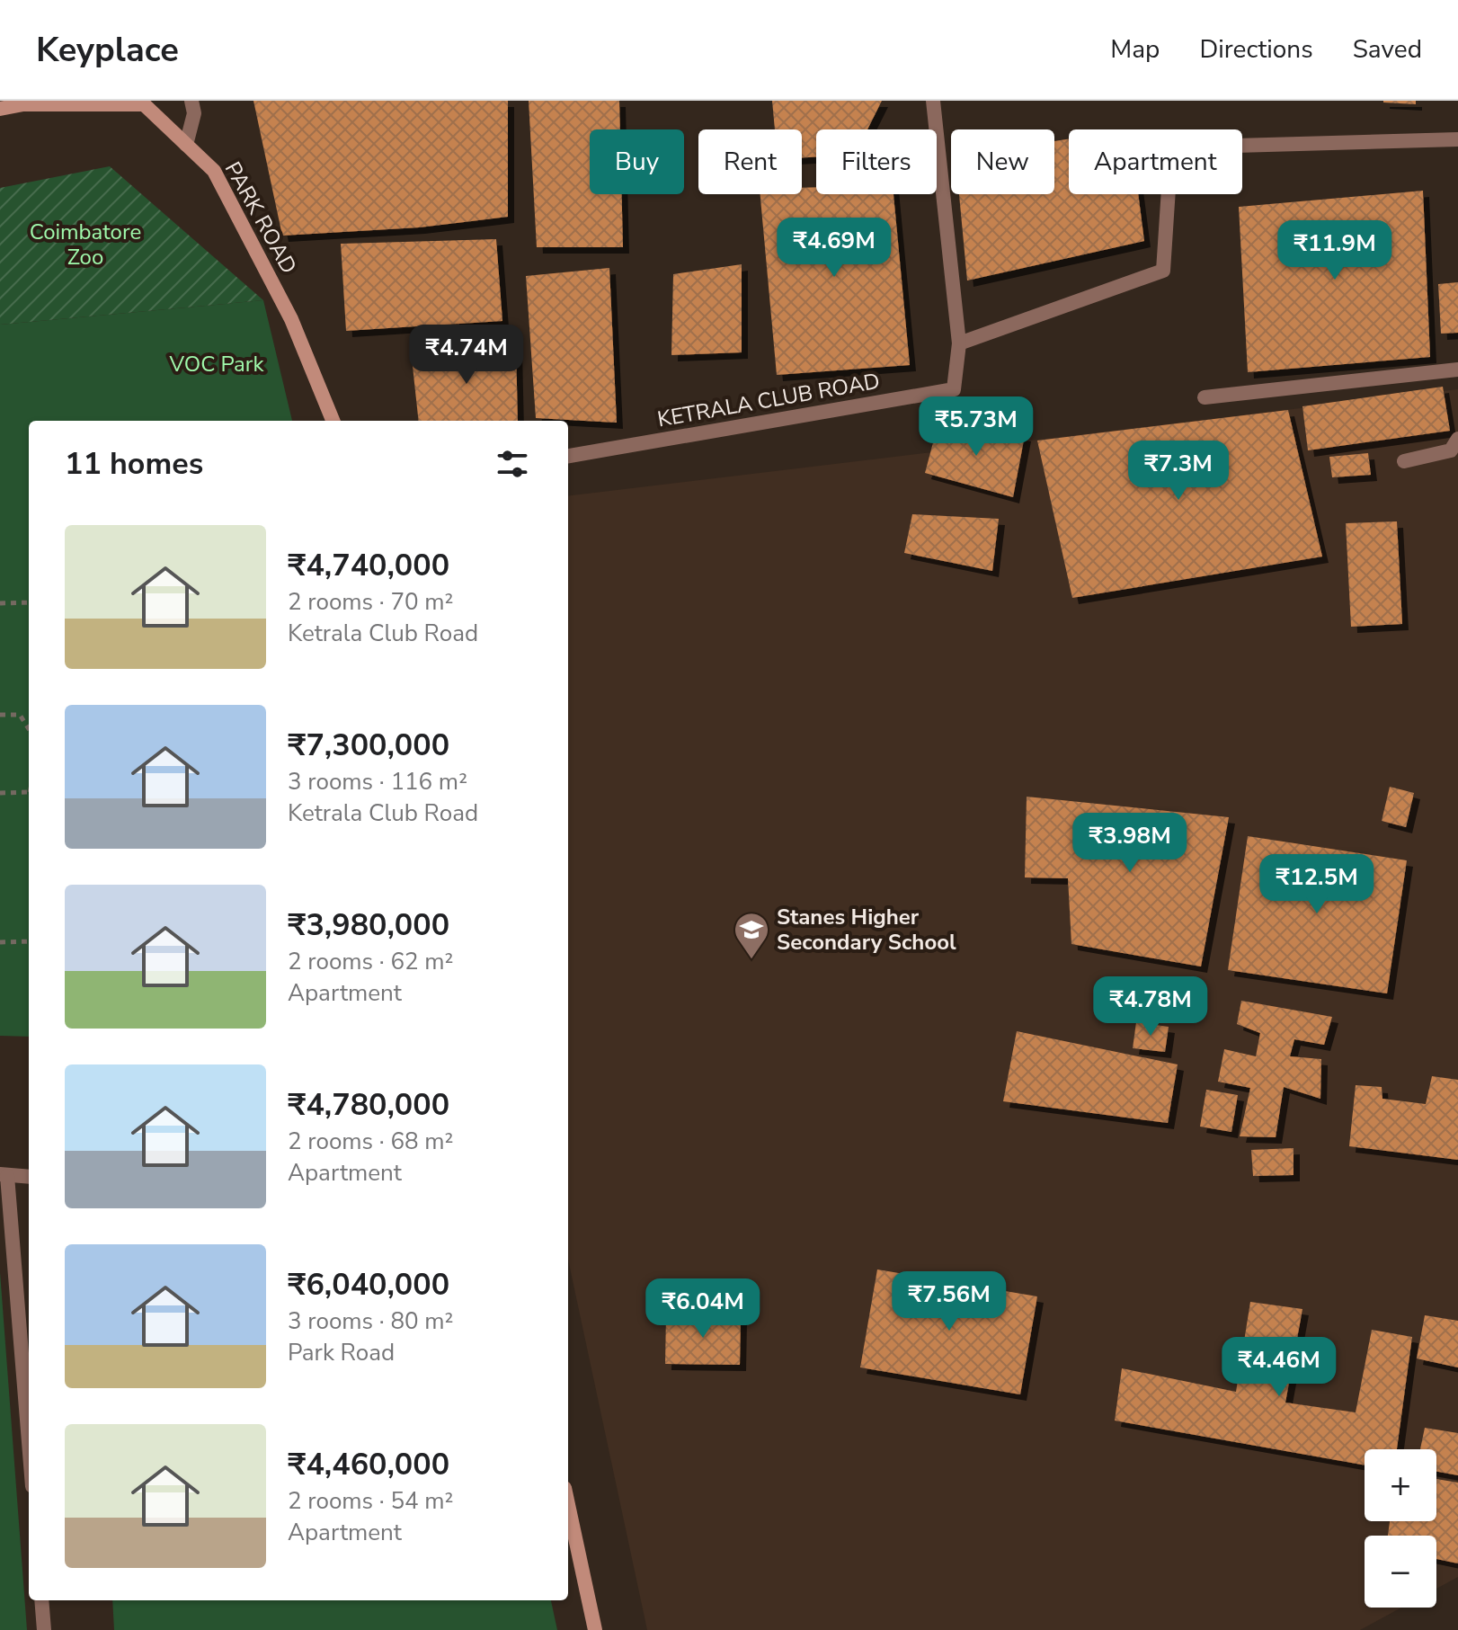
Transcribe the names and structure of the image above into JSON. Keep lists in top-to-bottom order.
{
  "streets": {
    "main road": ["PARK ROAD"],
    "street": ["KETRALA CLUB ROAD"]
  },
  "parks": ["Coimbatore Zoo", "VOC Park"],
  "places": {
    "school or university": ["Stanes Higher Secondary School"]
  },
  "page": {
    "header": "Keyplace",
    "nav": ["Map", "Directions", "Saved"],
    "chip": [
      "Buy",
      "Rent",
      "Filters",
      "New",
      "Apartment"
    ],
    "price": [
      "₹4.69M",
      "₹11.9M",
      "₹4.74M",
      "₹5.73M",
      "₹7.3M",
      "₹3.98M",
      "₹12.5M",
      "₹4.78M",
      "₹7.56M",
      "₹6.04M",
      "₹4.46M"
    ],
    "heading": "11 homes",
    "list": [
      {
        "name": "₹4,740,000",
        "note": "2 rooms · 70 m² · Ketrala Club Road"
      },
      {
        "name": "₹7,300,000",
        "note": "3 rooms · 116 m² · Ketrala Club Road"
      },
      {
        "name": "₹3,980,000",
        "note": "2 rooms · 62 m² · Apartment"
      },
      {
        "name": "₹4,780,000",
        "note": "2 rooms · 68 m² · Apartment"
      },
      {
        "name": "₹6,040,000",
        "note": "3 rooms · 80 m² · Park Road"
      },
      {
        "name": "₹4,460,000",
        "note": "2 rooms · 54 m² · Apartment"
      }
    ],
    "map_buttons": ["+", "−"]
  }
}
